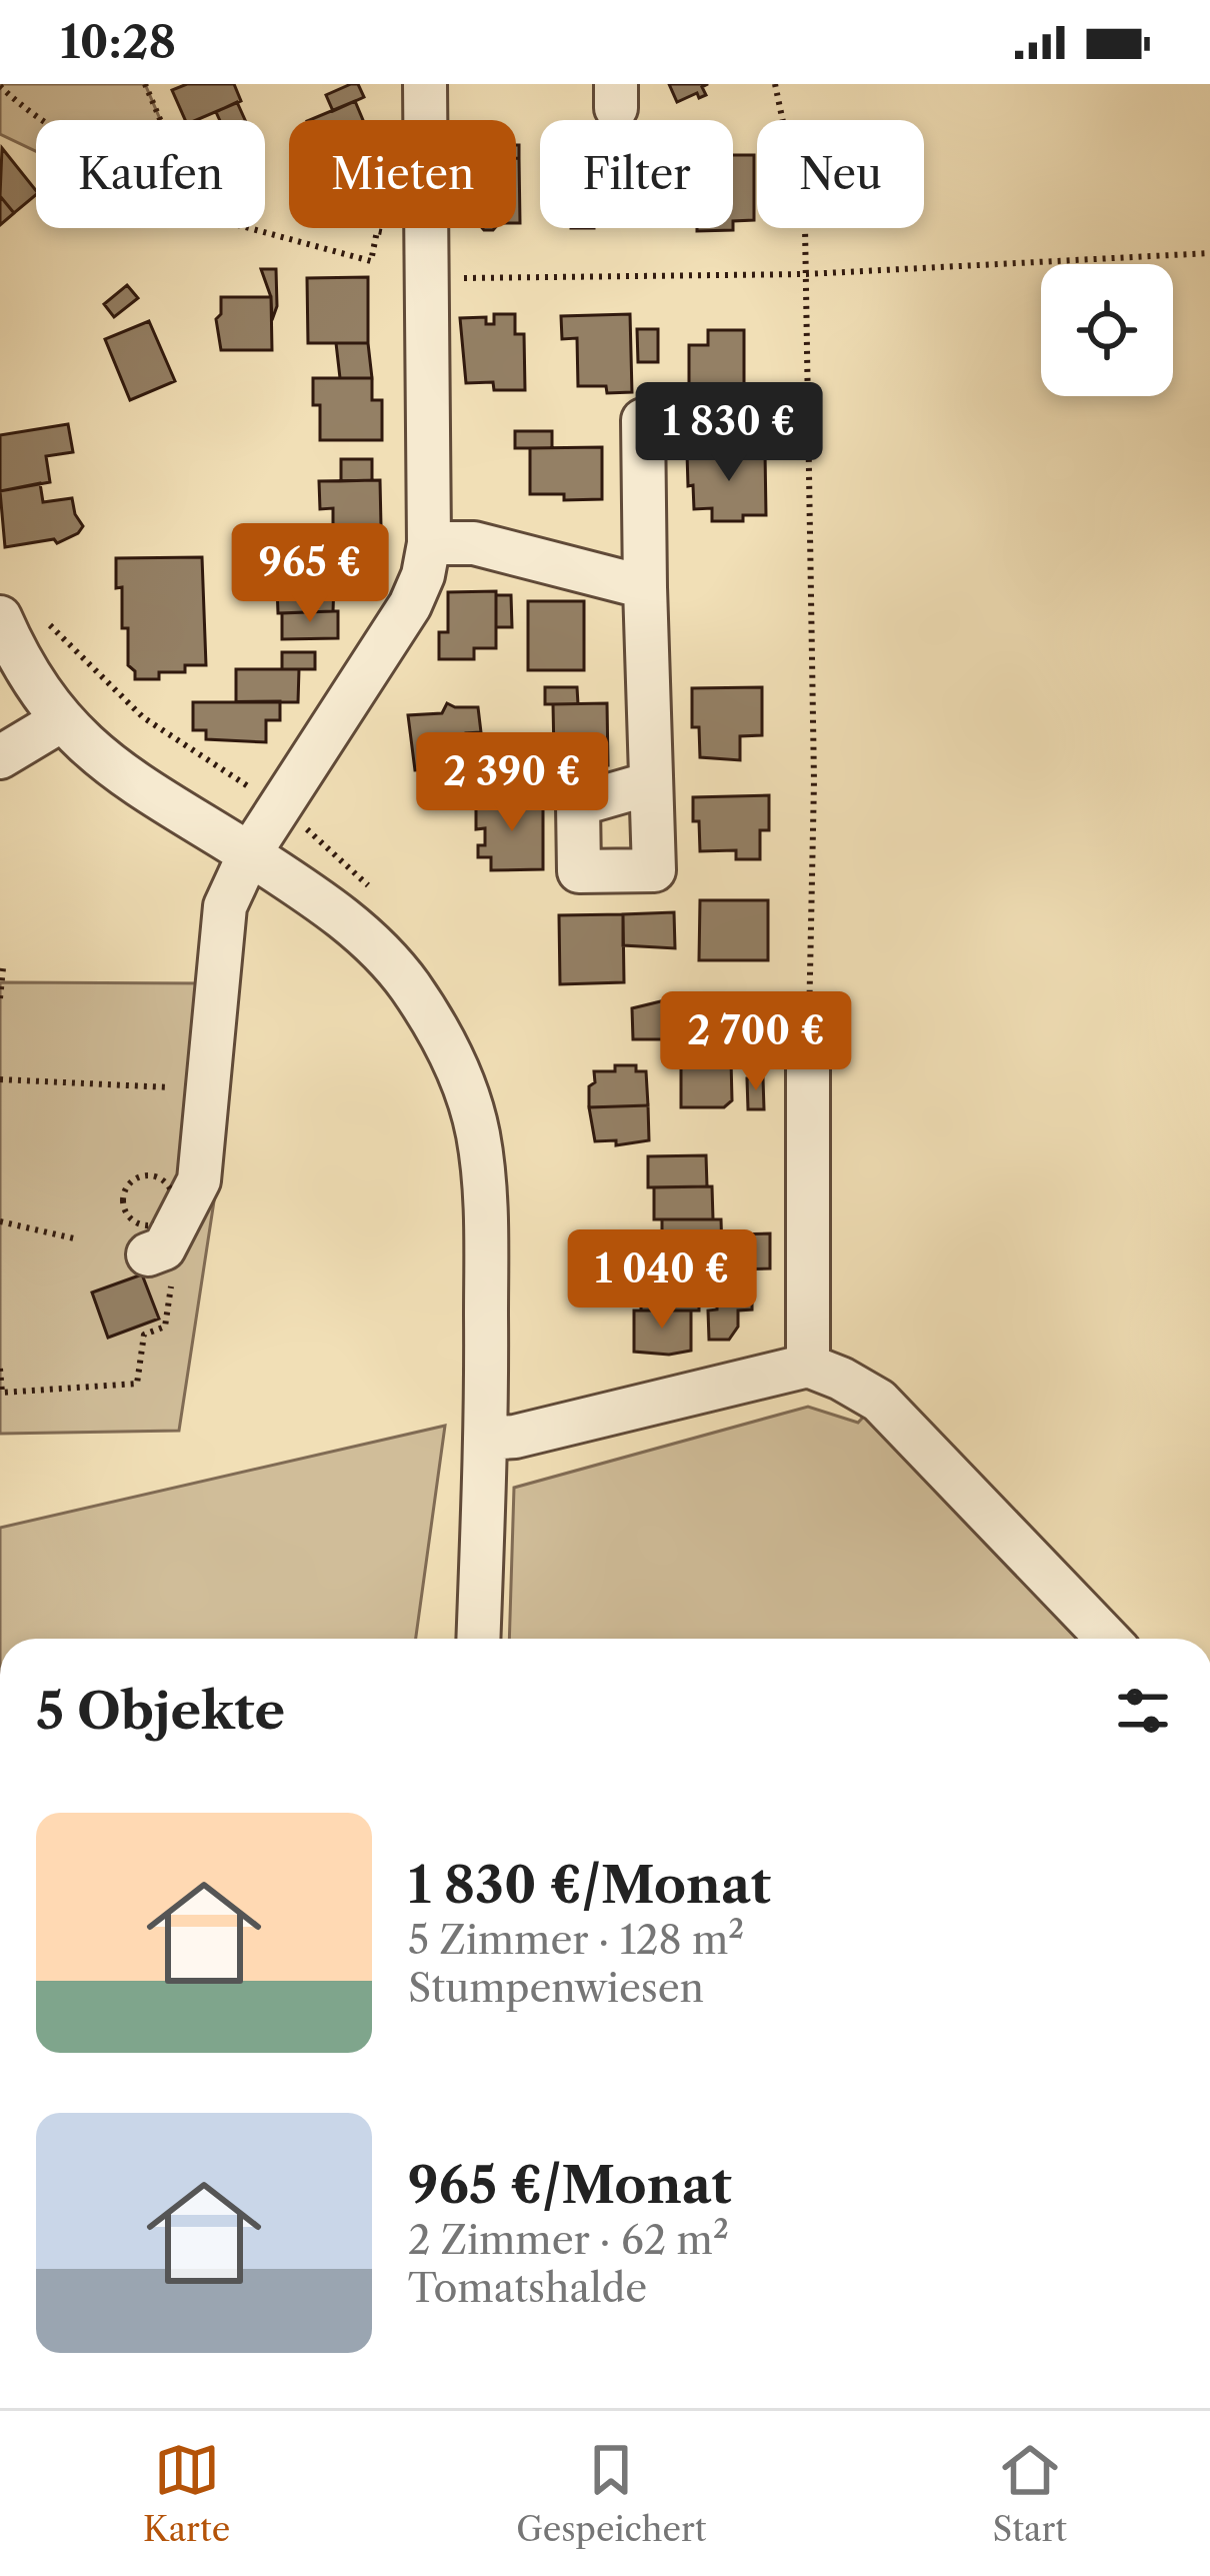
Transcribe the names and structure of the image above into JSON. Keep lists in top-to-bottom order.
{
  "page": {
    "status": "10:28",
    "chip": [
      "Kaufen",
      "Mieten",
      "Filter",
      "Neu"
    ],
    "price": [
      "1 830 €",
      "965 €",
      "2 390 €",
      "2 700 €",
      "1 040 €"
    ],
    "heading": "5 Objekte",
    "list": [
      {
        "name": "1 830 €/Monat",
        "note": "5 Zimmer · 128 m² · Stumpenwiesen"
      },
      {
        "name": "965 €/Monat",
        "note": "2 Zimmer · 62 m² · Tomatshalde"
      }
    ],
    "tabs": ["Karte", "Gespeichert", "Start"]
  }
}
